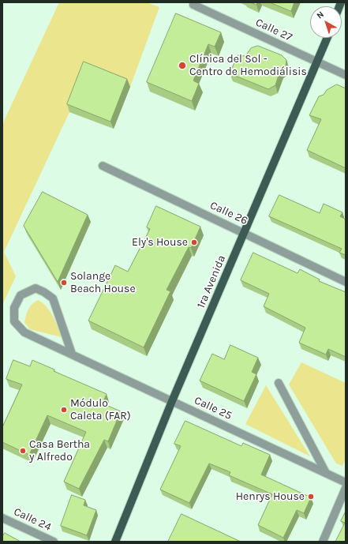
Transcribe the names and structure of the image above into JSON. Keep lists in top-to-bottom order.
{
  "streets": {
    "main road": ["1ra Avenida"],
    "street": [
      "Calle 27",
      "Calle 26",
      "Calle 25",
      "Calle 24"
    ]
  },
  "crossings": [
    ["Calle 27", "1ra Avenida"],
    ["Calle 26", "1ra Avenida"],
    ["1ra Avenida", "Calle 25"]
  ],
  "places": [
    "Clínica del Sol - Centro de Hemodiálisis",
    "Ely's House",
    "Solange Beach House",
    "Módulo Caleta (FAR)",
    "Casa Bertha y Alfredo",
    "Henrys House"
  ],
  "north": "top left"
}
